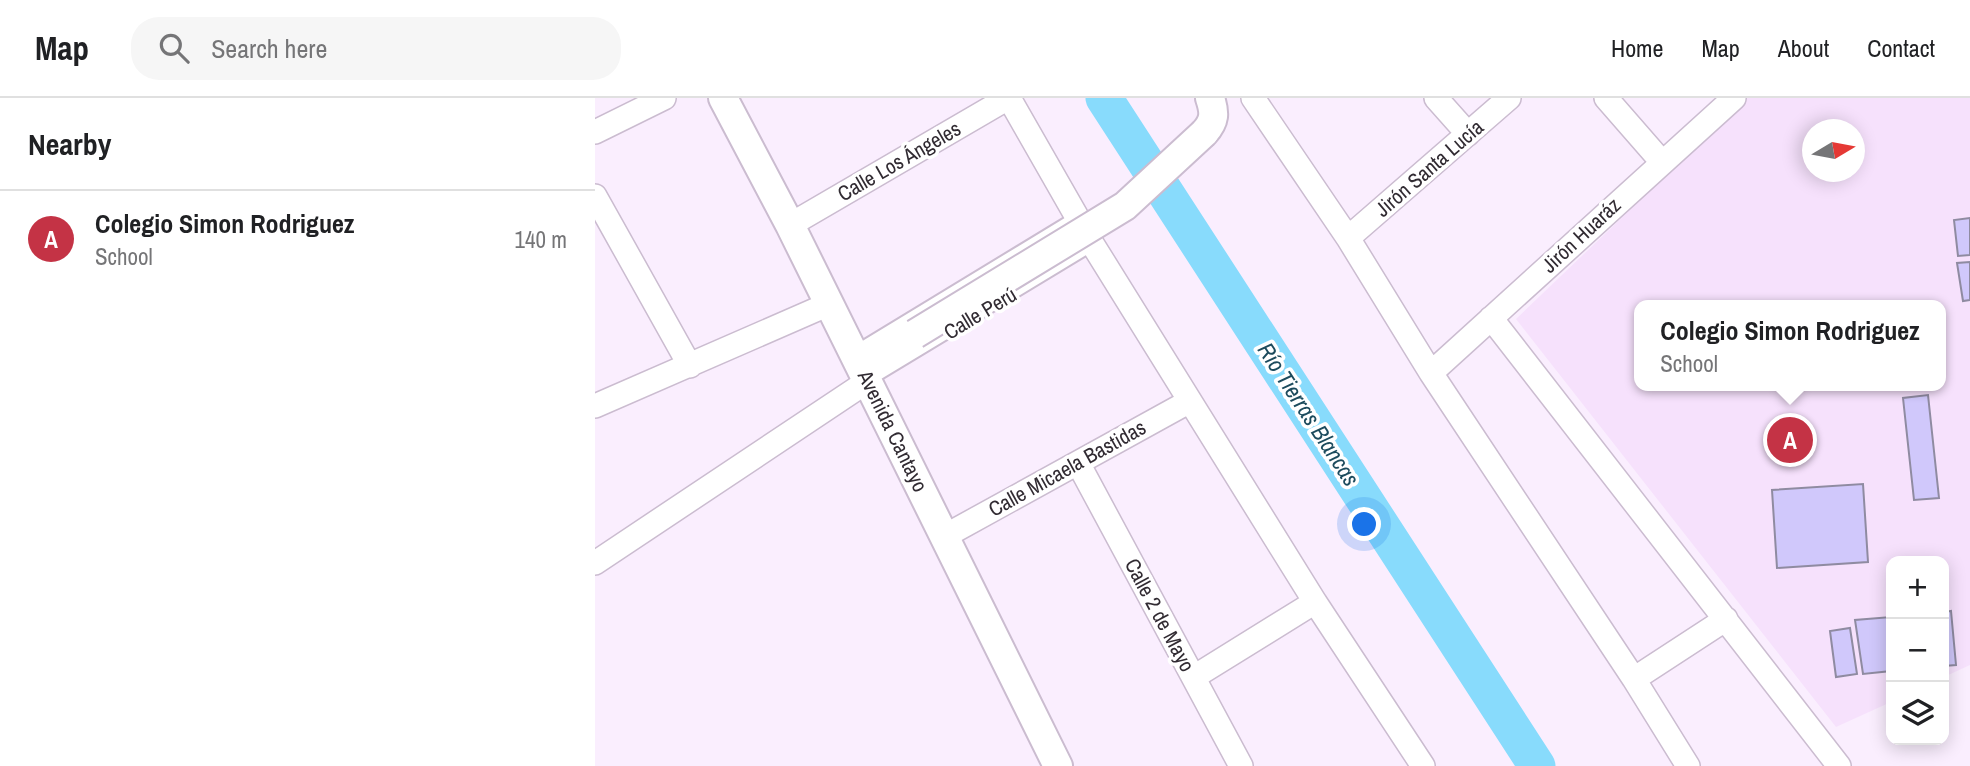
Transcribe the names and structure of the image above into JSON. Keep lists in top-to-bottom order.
{
  "streets": {
    "street": [
      "Calle Los Ángeles",
      "Jirón Santa Lucía",
      "Jirón Huaráz",
      "Avenida Cantayo",
      "Calle Micaela Bastidas",
      "Calle 2 de Mayo"
    ],
    "lane": ["Calle Perú"]
  },
  "crossings": [
    ["Calle Los Ángeles", "Avenida Cantayo"],
    ["Calle Perú", "Avenida Cantayo"],
    ["Avenida Cantayo", "Calle Micaela Bastidas"],
    ["Calle Micaela Bastidas", "Calle 2 de Mayo"]
  ],
  "water": ["Río Tierras Blancas"],
  "north": "right",
  "page": {
    "header": "Map",
    "search": "Search here",
    "nav": [
      "Home",
      "Map",
      "About",
      "Contact"
    ],
    "heading": "Nearby",
    "list": [
      {
        "mark": "A",
        "name": "Colegio Simon Rodriguez",
        "note": "School",
        "value": "140 m"
      }
    ],
    "popup": ["Colegio Simon Rodriguez", "School"],
    "pins": "A",
    "map_buttons": ["+", "−"]
  }
}
